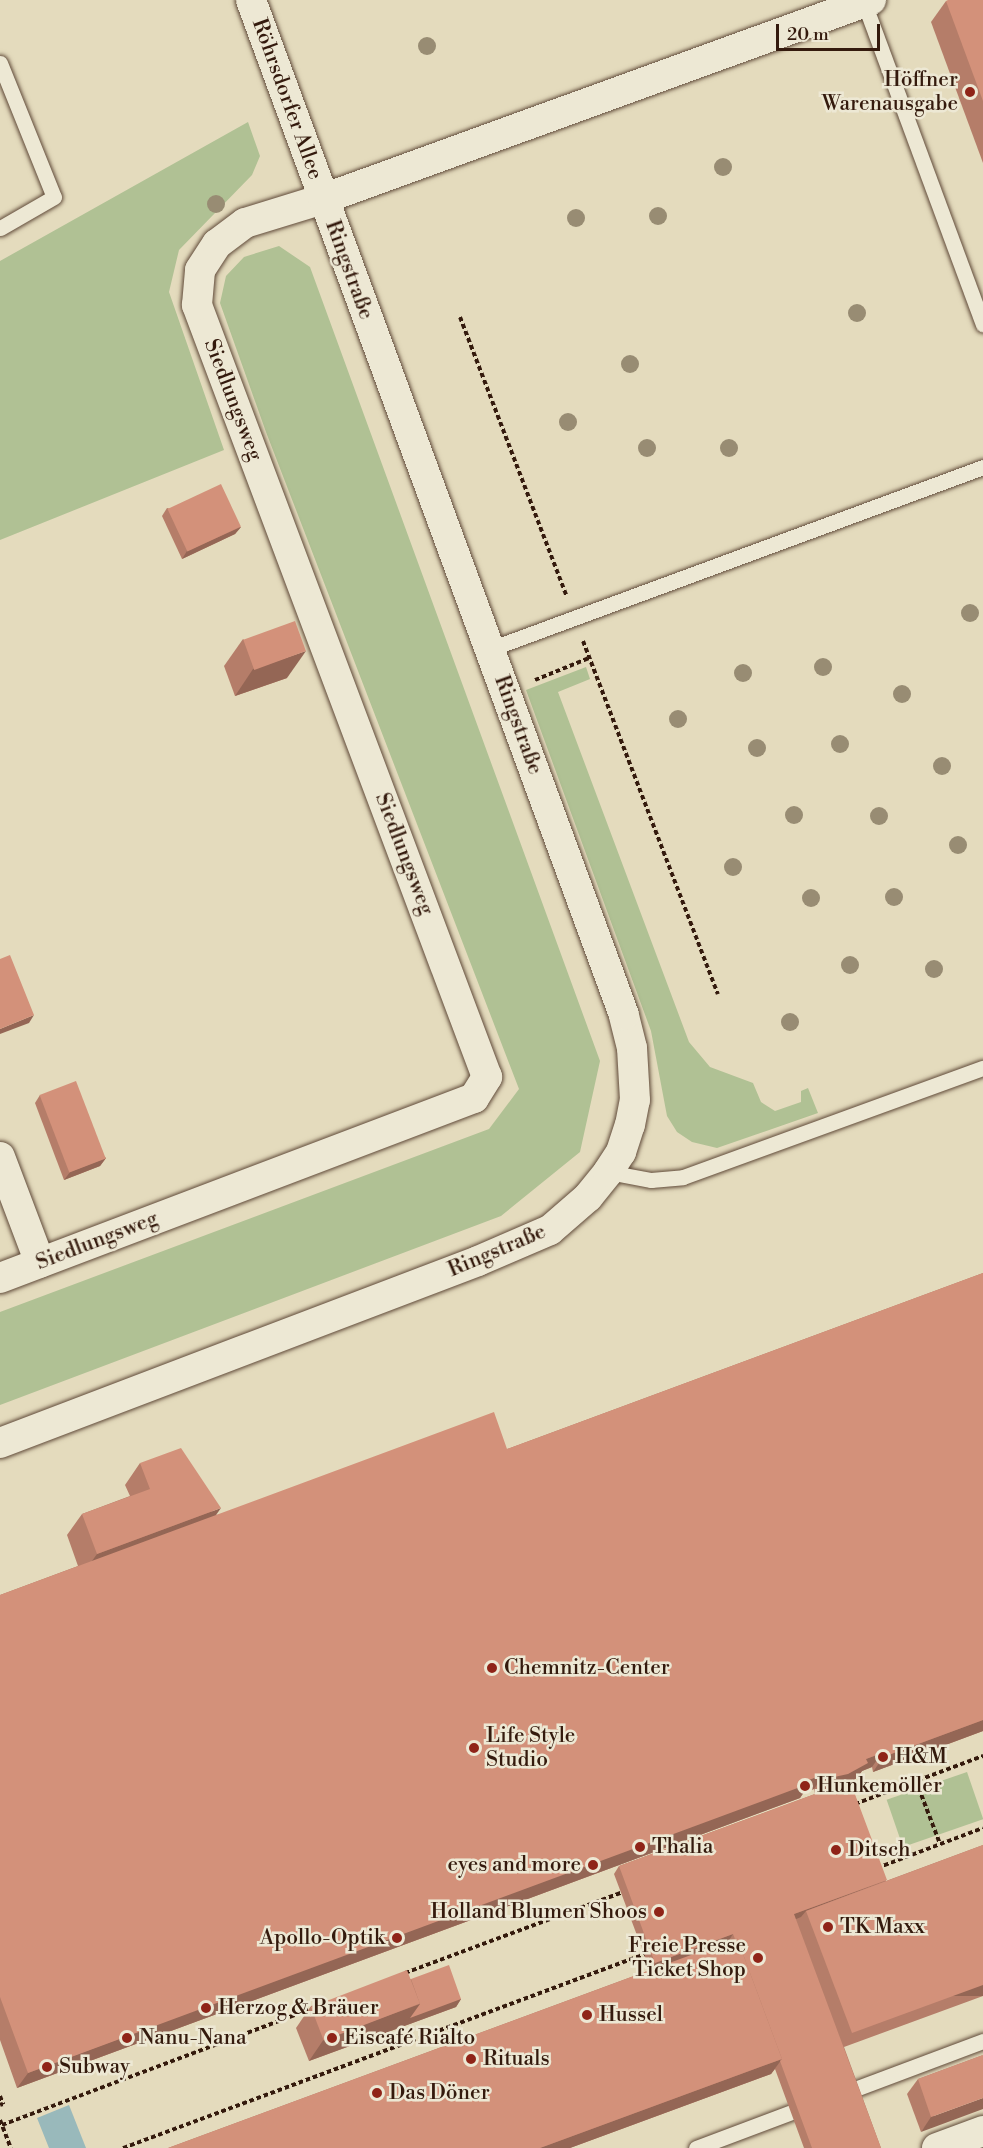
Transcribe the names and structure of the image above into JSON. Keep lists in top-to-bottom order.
{
  "streets": {
    "street": ["Röhrsdorfer Allee", "Ringstraße", "Siedlungsweg"]
  },
  "crossings": [
    ["Röhrsdorfer Allee", "Ringstraße"],
    ["Röhrsdorfer Allee", "Siedlungsweg"],
    ["Ringstraße", "Siedlungsweg"]
  ],
  "places": [
    "Höffner Warenausgabe",
    "Chemnitz-Center",
    "Life Style Studio",
    "H&M",
    "Hunkemöller",
    "Thalia",
    "Ditsch",
    "eyes and more",
    "Holland Blumen Shoos",
    "TK Maxx",
    "Apollo-Optik",
    "Freie Presse Ticket Shop",
    "Herzog & Bräuer",
    "Hussel",
    "Nanu-Nana",
    "Eiscafé Rialto",
    "Rituals",
    "Subway",
    "Das Döner"
  ],
  "scale_bar": "20 m"
}
